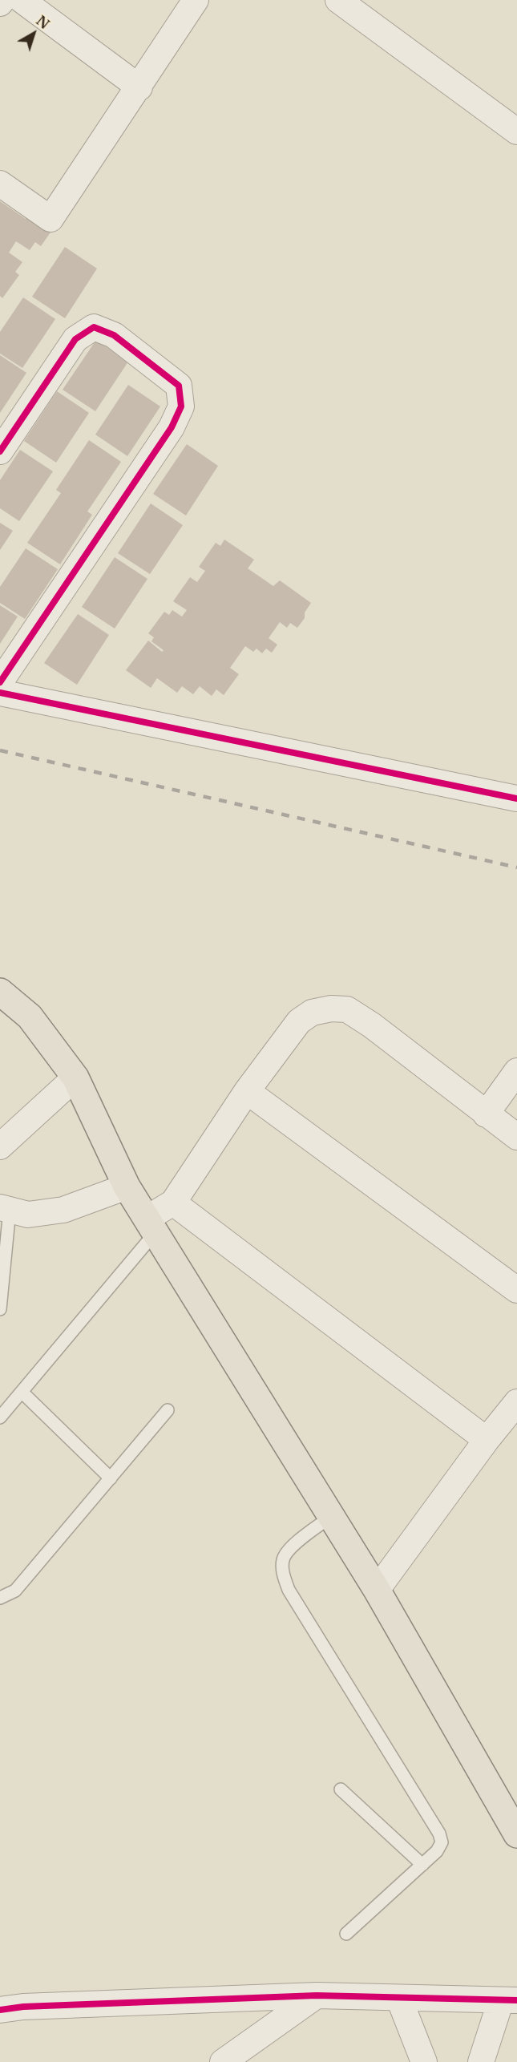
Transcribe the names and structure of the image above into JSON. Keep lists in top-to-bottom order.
{
  "north": "top right"
}
